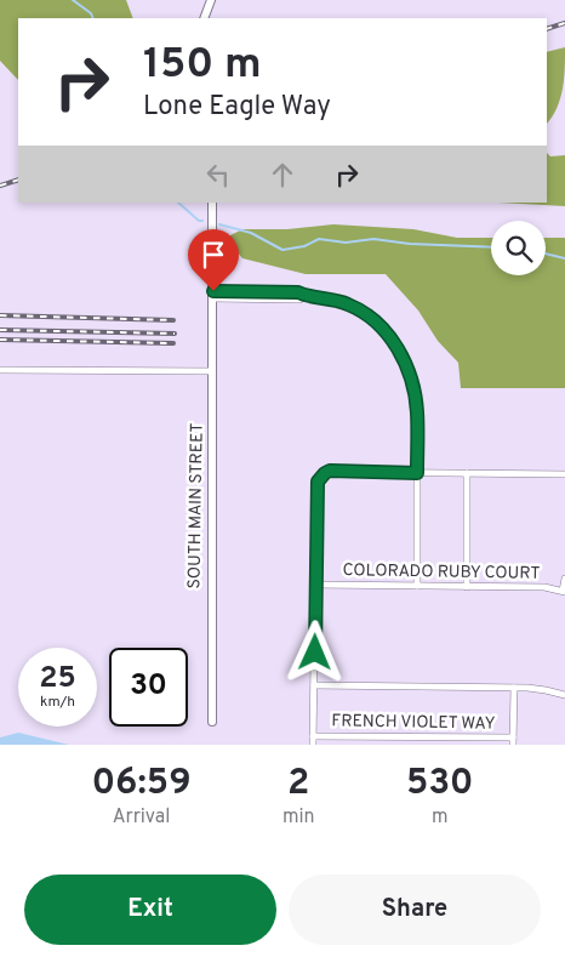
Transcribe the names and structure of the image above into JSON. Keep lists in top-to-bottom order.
{
  "streets": {
    "street": ["SOUTH MAIN STREET", "COLORADO RUBY COURT", "FRENCH VIOLET WAY"]
  },
  "page": {
    "turn": ["150 m", "Lone Eagle Way"],
    "speed": "25 km/h",
    "limit": "30",
    "eta": [
      "06:59",
      "Arrival",
      "2",
      "min",
      "530",
      "m"
    ],
    "buttons": ["Exit", "Share"]
  }
}
